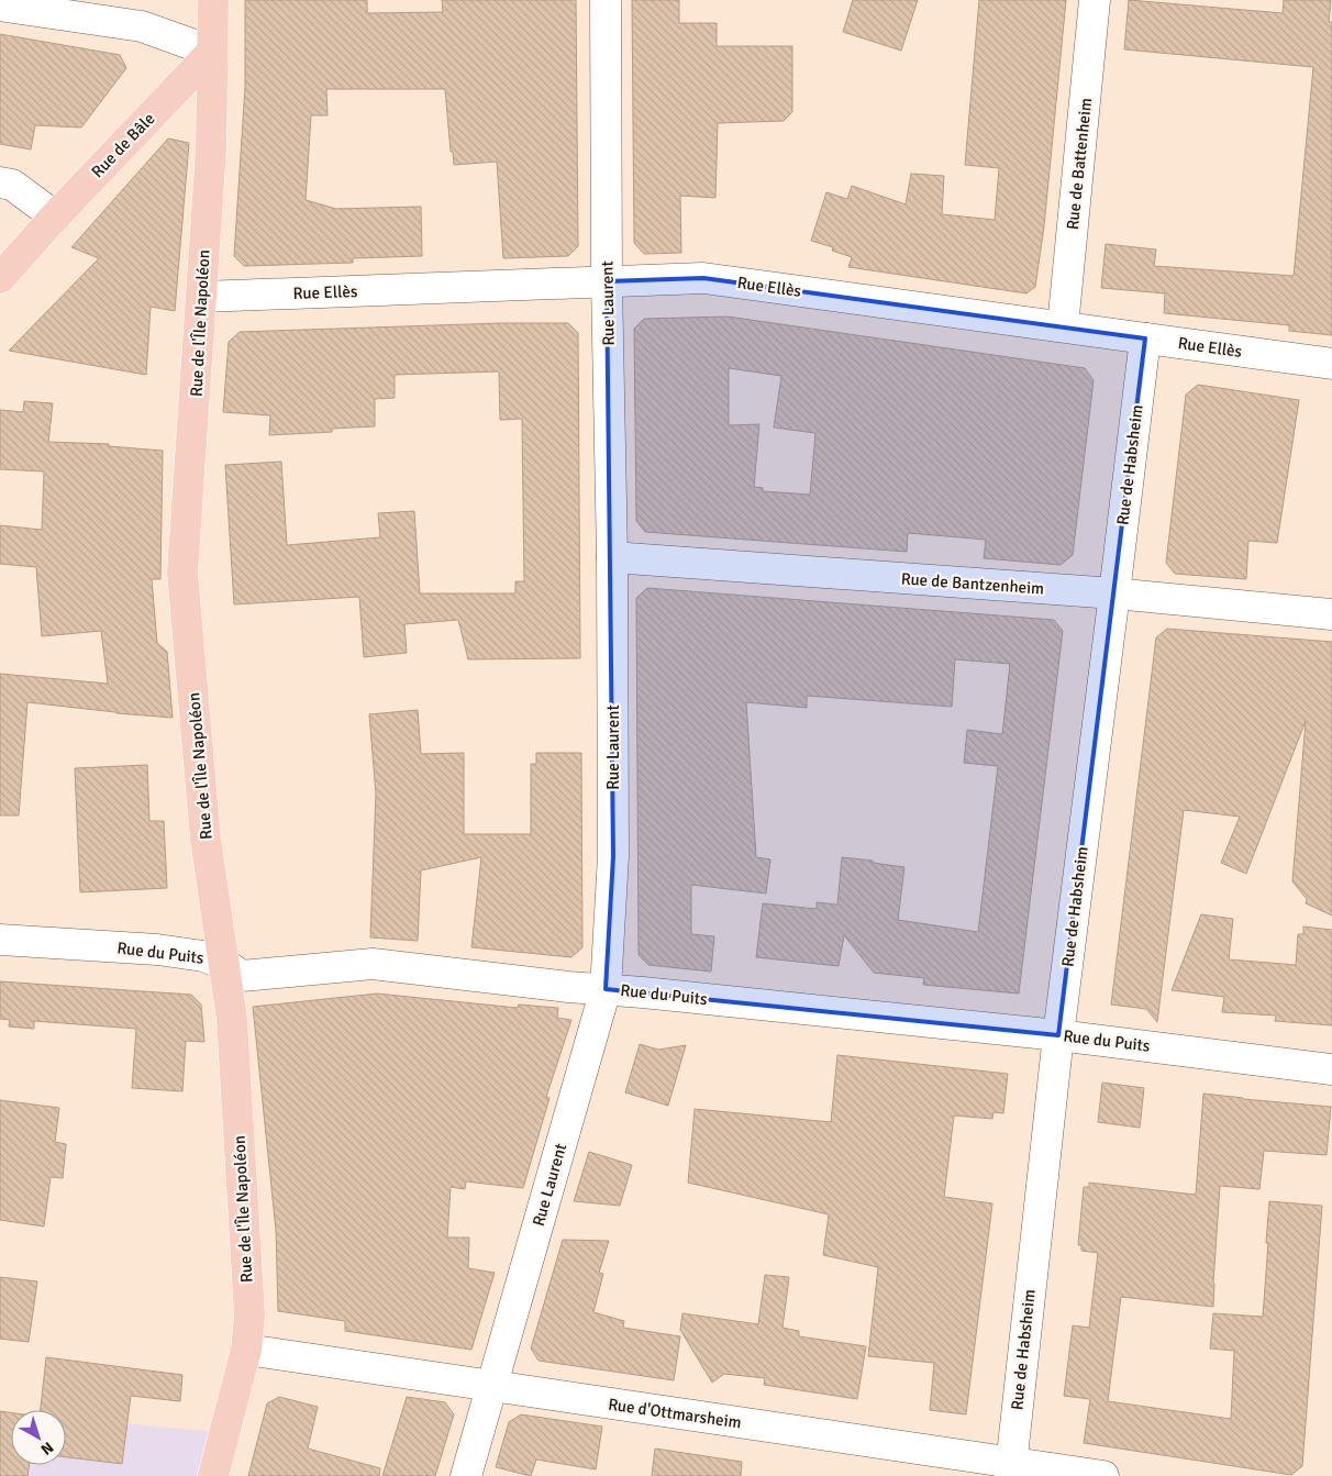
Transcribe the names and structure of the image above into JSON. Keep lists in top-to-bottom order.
{
  "streets": {
    "main road": ["Rue de Bâle", "Rue de l'Île Napoléon"],
    "street": [
      "Rue de Battenheim",
      "Rue Ellès",
      "Rue Laurent",
      "Rue de Habsheim",
      "Rue de Bantzenheim",
      "Rue du Puits",
      "Rue d'Ottmarsheim"
    ]
  },
  "crossings": [
    ["Rue de Bâle", "Rue de l'Île Napoléon"],
    ["Rue de Battenheim", "Rue Ellès"],
    ["Rue Ellès", "Rue Laurent"],
    ["Rue Ellès", "Rue de l'Île Napoléon"],
    ["Rue Ellès", "Rue de Habsheim"],
    ["Rue Laurent", "Rue de Bantzenheim"],
    ["Rue Laurent", "Rue du Puits"],
    ["Rue Laurent", "Rue d'Ottmarsheim"],
    ["Rue de l'Île Napoléon", "Rue du Puits"],
    ["Rue de l'Île Napoléon", "Rue d'Ottmarsheim"],
    ["Rue de Habsheim", "Rue de Bantzenheim"],
    ["Rue de Habsheim", "Rue du Puits"],
    ["Rue de Habsheim", "Rue d'Ottmarsheim"]
  ],
  "north": "bottom right"
}
